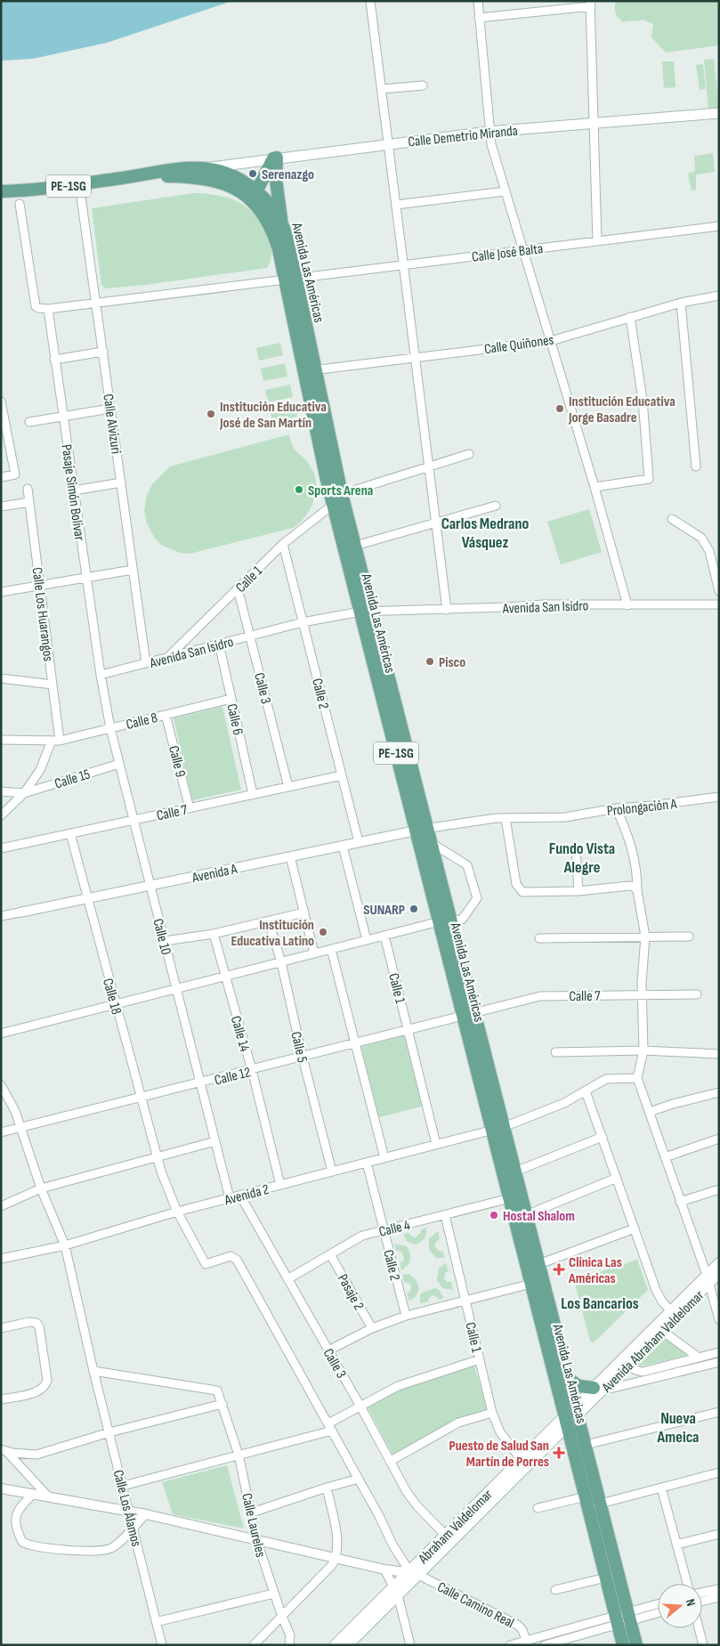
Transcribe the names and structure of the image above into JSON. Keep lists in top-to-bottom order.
{
  "streets": {
    "main road": [
      "Calle Demetrio Miranda",
      "PE-1SG",
      "Avenida Las Américas",
      "Abraham Valdelomar"
    ],
    "street": [
      "Calle José Balta",
      "Calle Quiñones",
      "Calle Alvizuri",
      "Pasaje Simón Bolívar",
      "Calle 1",
      "Avenida San Isidro",
      "Calle Los Huarangos",
      "Calle 3",
      "Calle 2",
      "Calle 6",
      "Calle 8",
      "Calle 9",
      "Calle 15",
      "Prolongación A",
      "Calle 7",
      "Avenida A",
      "Calle 10",
      "Calle 18",
      "Calle 14",
      "Calle 5",
      "Calle 12",
      "Avenida 2",
      "Calle 4",
      "Pasaje 2",
      "Avenida Abraham Valdelomar",
      "Calle Los Álamos",
      "Calle Laureles",
      "Calle Camino Real"
    ]
  },
  "crossings": [
    ["Calle Demetrio Miranda", "Avenida Las Américas"],
    ["PE-1SG", "Avenida Las Américas"],
    ["PE-1SG", "Calle Alvizuri"],
    ["Calle José Balta", "Avenida Las Américas"],
    ["Calle José Balta", "Calle Alvizuri"],
    ["Avenida Las Américas", "Calle Quiñones"],
    ["Avenida Las Américas", "Calle 1"],
    ["Avenida Las Américas", "Avenida San Isidro"],
    ["Avenida Las Américas", "Prolongación A"],
    ["Avenida Las Américas", "Calle 7"],
    ["Avenida Las Américas", "Avenida A"],
    ["Avenida Las Américas", "Calle 12"],
    ["Avenida Las Américas", "Avenida 2"],
    ["Avenida Las Américas", "Calle 4"],
    ["Avenida Las Américas", "Avenida Abraham Valdelomar"],
    ["Avenida Las Américas", "Abraham Valdelomar"],
    ["Calle Alvizuri", "Avenida San Isidro"],
    ["Pasaje Simón Bolívar", "Avenida San Isidro"],
    ["Pasaje Simón Bolívar", "Calle 10"],
    ["Calle 1", "Avenida San Isidro"],
    ["Calle 1", "Calle 3"],
    ["Calle 1", "Calle 2"],
    ["Calle 1", "Calle 12"],
    ["Calle 1", "Avenida 2"],
    ["Calle 1", "Calle 4"],
    ["Calle 1", "Abraham Valdelomar"],
    ["Avenida San Isidro", "Calle 3"],
    ["Avenida San Isidro", "Calle 2"],
    ["Avenida San Isidro", "Calle 6"],
    ["Avenida San Isidro", "Calle 10"],
    ["Calle Los Huarangos", "Calle 8"],
    ["Calle 3", "Calle 7"],
    ["Calle 3", "Avenida 2"],
    ["Calle 3", "Calle 4"],
    ["Calle 3", "Abraham Valdelomar"],
    ["Calle 2", "Calle 7"],
    ["Calle 2", "Avenida A"],
    ["Calle 2", "Avenida 2"],
    ["Calle 2", "Calle 4"],
    ["Calle 6", "Calle 8"],
    ["Calle 6", "Calle 7"],
    ["Calle 8", "Calle 9"],
    ["Calle 8", "Calle 10"],
    ["Calle 9", "Calle 7"],
    ["Calle 15", "Calle 10"],
    ["Prolongación A", "Avenida A"],
    ["Calle 7", "Calle 10"],
    ["Calle 7", "Calle 18"],
    ["Calle 7", "Calle 12"],
    ["Avenida A", "Calle 10"],
    ["Avenida A", "Calle 18"],
    ["Calle 10", "Calle 12"],
    ["Calle 10", "Avenida 2"],
    ["Calle 18", "Calle 12"],
    ["Calle 18", "Avenida 2"],
    ["Calle 14", "Calle 12"],
    ["Calle 14", "Avenida 2"],
    ["Calle 5", "Calle 12"],
    ["Calle 5", "Avenida 2"],
    ["Calle 12", "Calle Los Álamos"],
    ["Avenida 2", "Calle Los Álamos"],
    ["Calle 4", "Pasaje 2"],
    ["Avenida Abraham Valdelomar", "Abraham Valdelomar"],
    ["Abraham Valdelomar", "Calle Camino Real"]
  ],
  "districts": [
    "Carlos Medrano Vásquez",
    "Fundo Vista Alegre",
    "Los Bancarios",
    "Nueva Ameica"
  ],
  "places": {
    "other": [
      "Serenazgo",
      "Institución Educativa Jorge Basadre",
      "Institución Educativa José de San Martín",
      "Sports Arena",
      "Pisco",
      "SUNARP",
      "Institución Educativa Latino",
      "Hostal Shalom"
    ],
    "health": ["Clínica Las Américas", "Puesto de Salud San Martín de Porres"]
  },
  "north": "right"
}
